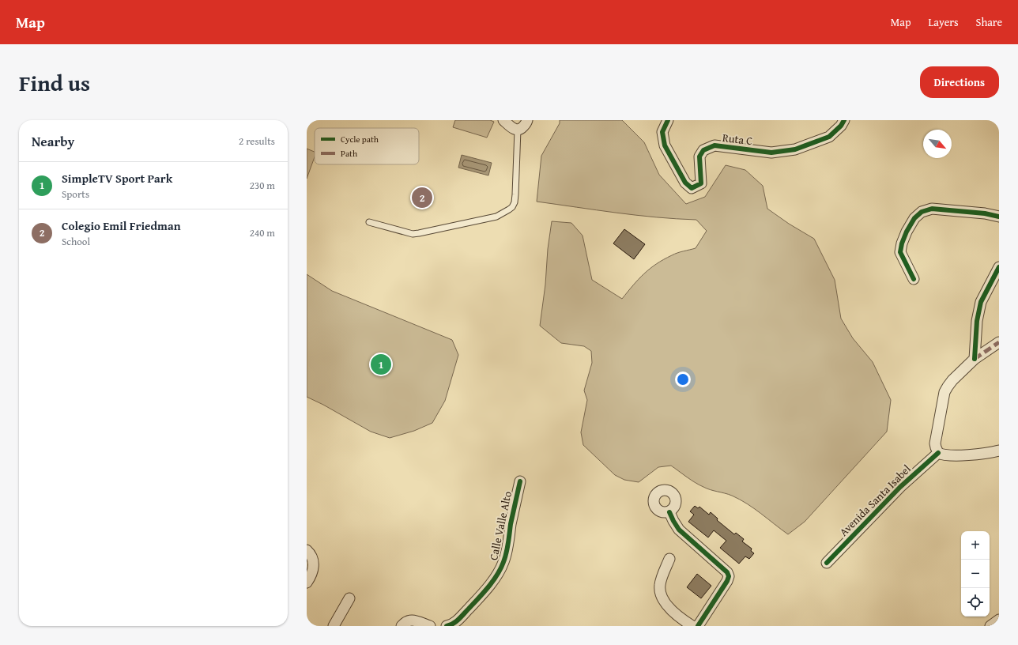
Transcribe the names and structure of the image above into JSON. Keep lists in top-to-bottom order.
{
  "streets": {
    "street": ["Ruta C", "Avenida Santa Isabel", "Calle Valle Alto"]
  },
  "legend": ["Cycle path", "Path"],
  "north": "bottom right",
  "page": {
    "header": "Map",
    "nav": ["Map", "Layers", "Share"],
    "title": "Find us",
    "buttons": "Directions",
    "heading": ["Nearby", "2 results"],
    "list": [
      {
        "mark": "1",
        "name": "SimpleTV Sport Park",
        "note": "Sports",
        "value": "230 m"
      },
      {
        "mark": "2",
        "name": "Colegio Emil Friedman",
        "note": "School",
        "value": "240 m"
      }
    ],
    "pins": ["2", "1"],
    "map_buttons": ["+", "−"]
  }
}
